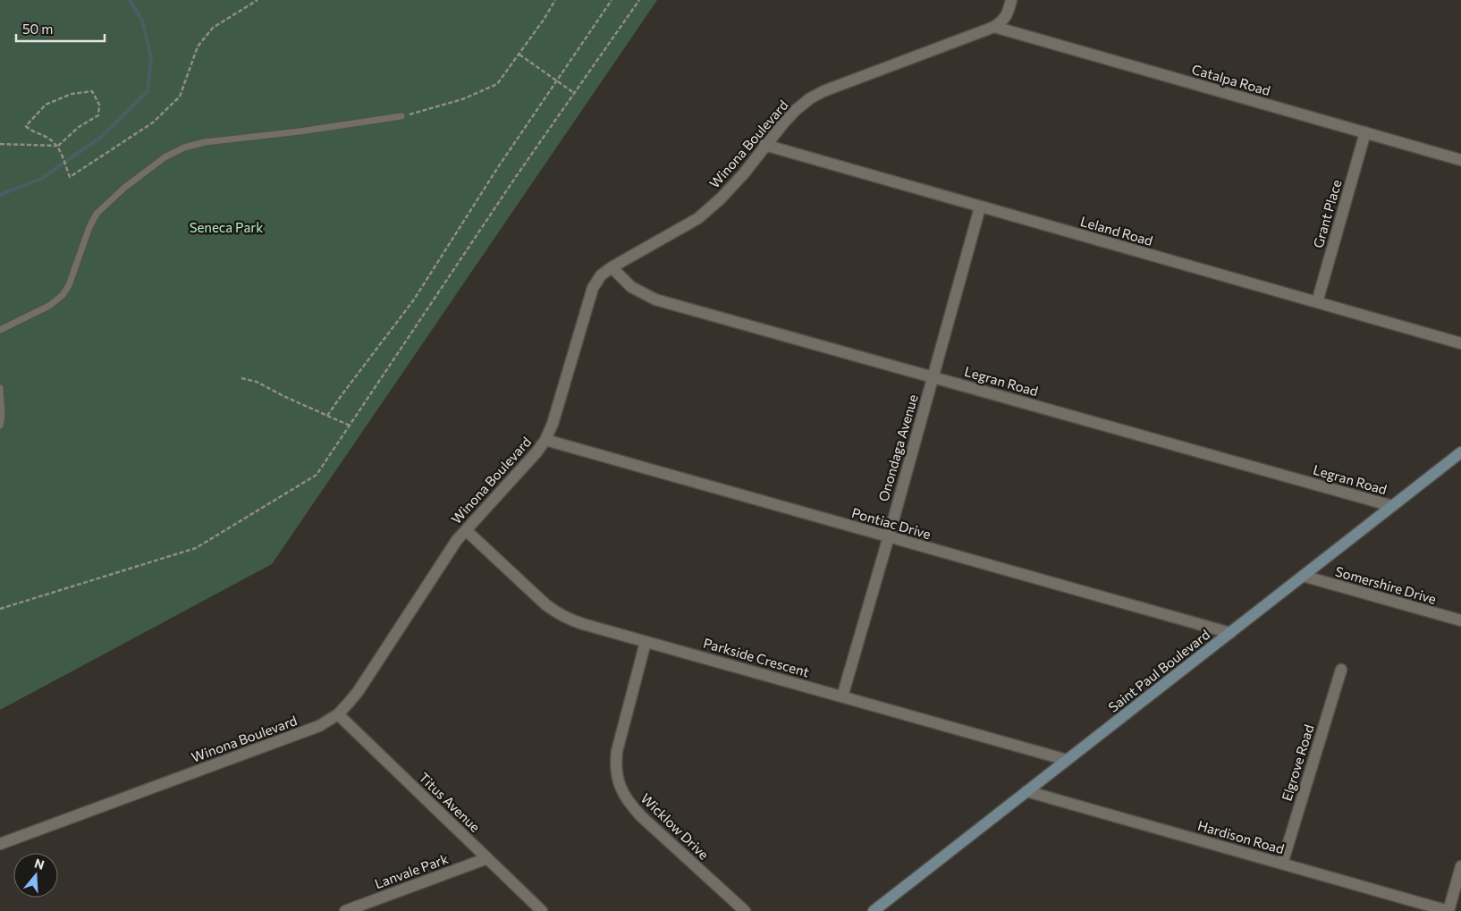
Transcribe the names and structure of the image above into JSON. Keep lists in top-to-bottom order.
{
  "streets": {
    "main road": ["Saint Paul Boulevard"],
    "street": [
      "Catalpa Road",
      "Winona Boulevard",
      "Grant Place",
      "Leland Road",
      "Legran Road",
      "Onondaga Avenue",
      "Pontiac Drive",
      "Somershire Drive",
      "Parkside Crescent",
      "Elgrove Road",
      "Titus Avenue",
      "Wicklow Drive",
      "Hardison Road",
      "Lanvale Park"
    ]
  },
  "crossings": [
    ["Catalpa Road", "Winona Boulevard"],
    ["Catalpa Road", "Grant Place"],
    ["Winona Boulevard", "Leland Road"],
    ["Winona Boulevard", "Legran Road"],
    ["Winona Boulevard", "Pontiac Drive"],
    ["Winona Boulevard", "Parkside Crescent"],
    ["Winona Boulevard", "Titus Avenue"],
    ["Grant Place", "Leland Road"],
    ["Leland Road", "Onondaga Avenue"],
    ["Legran Road", "Onondaga Avenue"],
    ["Legran Road", "Saint Paul Boulevard"],
    ["Onondaga Avenue", "Pontiac Drive"],
    ["Onondaga Avenue", "Parkside Crescent"],
    ["Pontiac Drive", "Saint Paul Boulevard"],
    ["Somershire Drive", "Saint Paul Boulevard"],
    ["Parkside Crescent", "Saint Paul Boulevard"],
    ["Parkside Crescent", "Wicklow Drive"],
    ["Saint Paul Boulevard", "Hardison Road"],
    ["Elgrove Road", "Hardison Road"],
    ["Titus Avenue", "Lanvale Park"]
  ],
  "parks": ["Seneca Park"],
  "scale_bar": "50 m",
  "north": "top"
}
